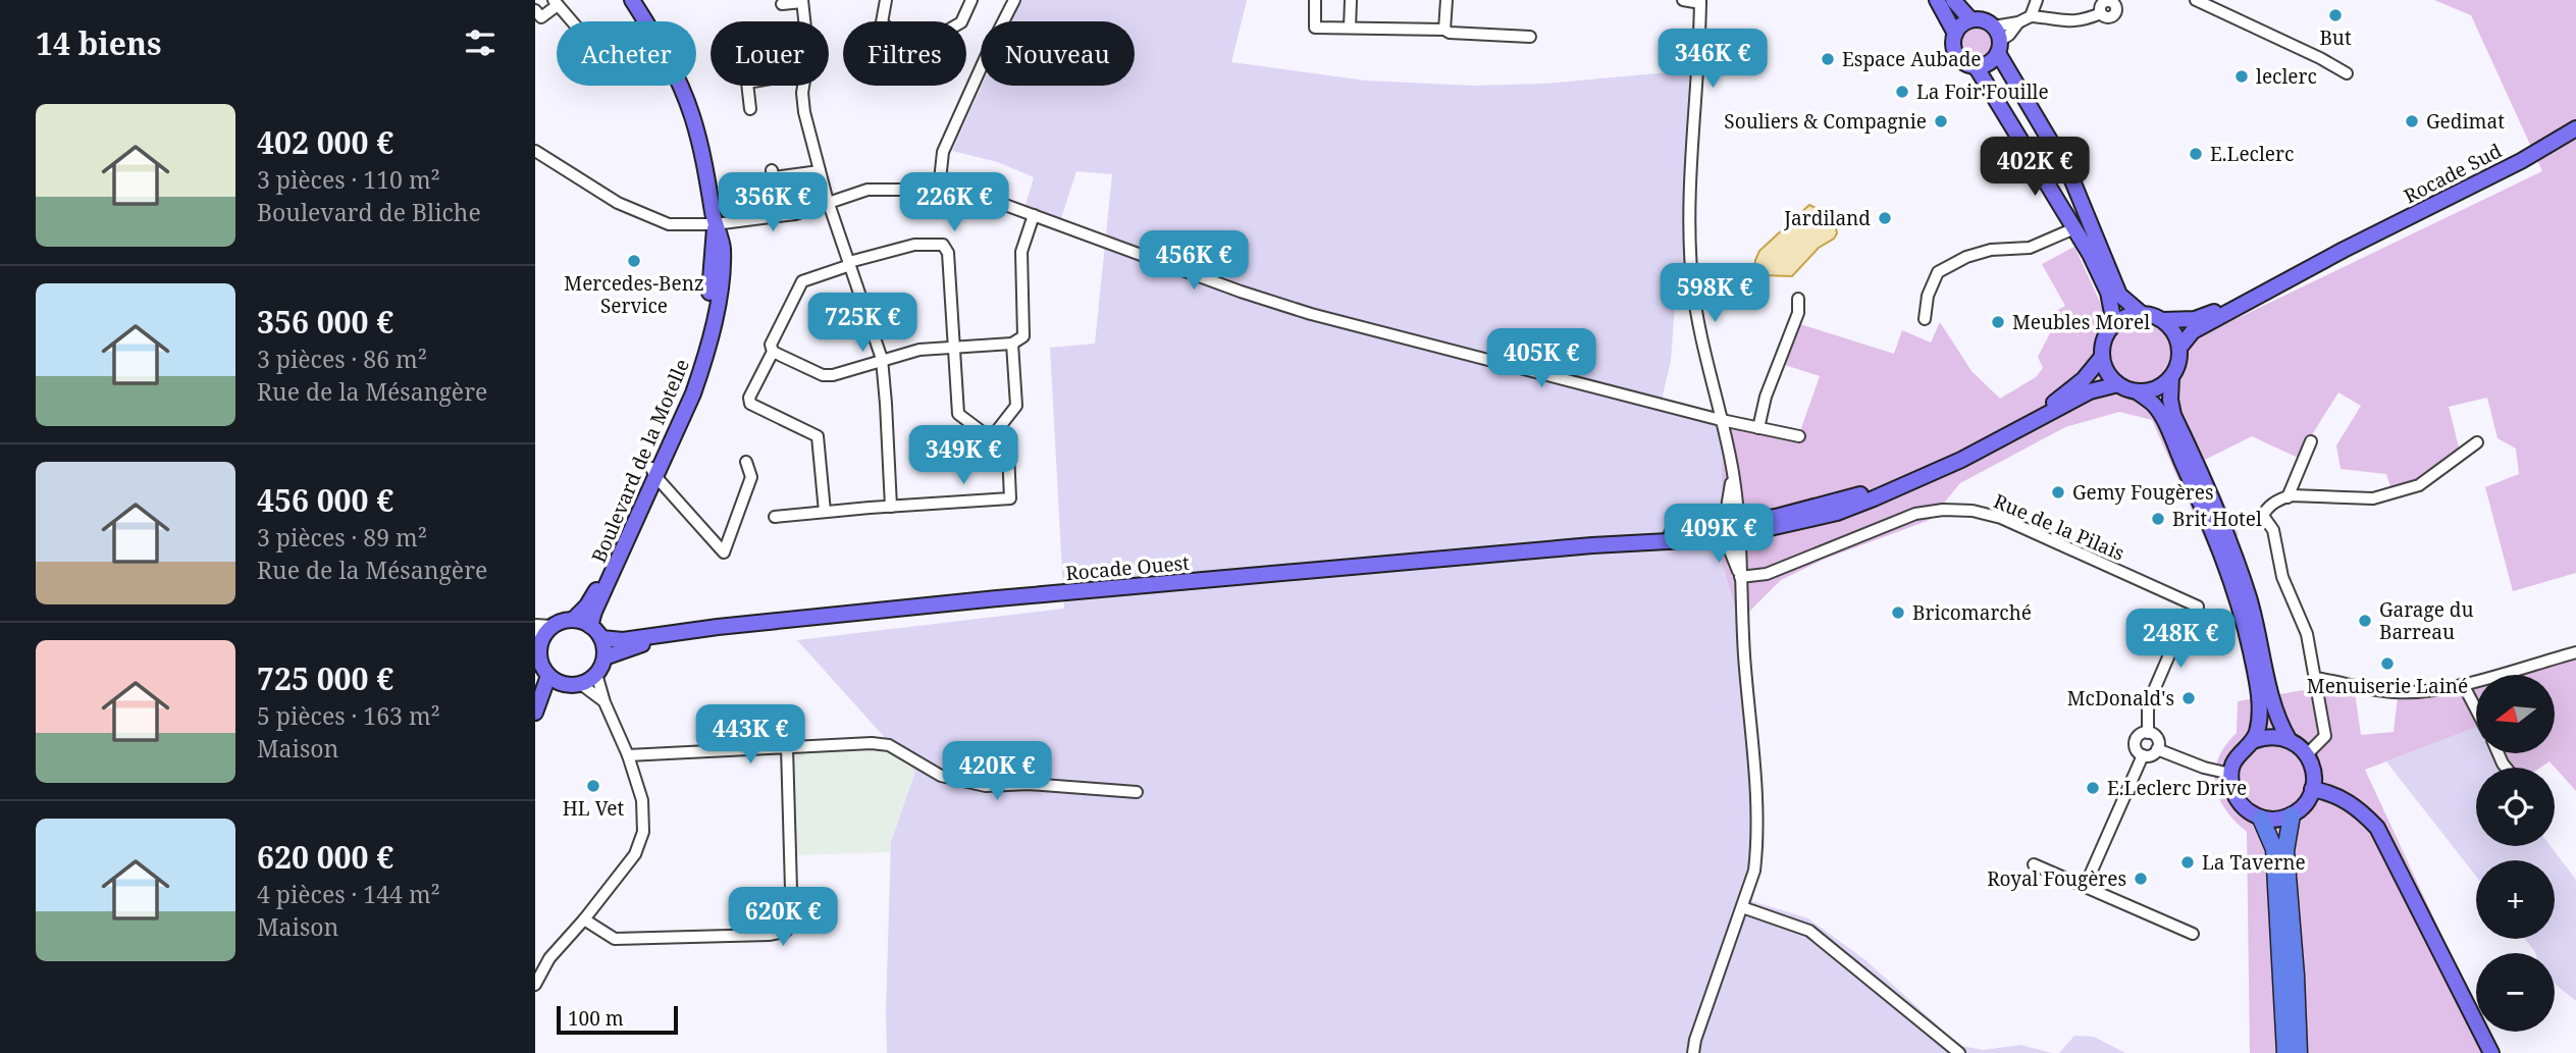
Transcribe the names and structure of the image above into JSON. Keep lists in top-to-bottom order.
{
  "streets": {
    "main road": ["Rocade Sud", "Boulevard de la Motelle", "Rocade Ouest"],
    "street": ["Rue de la Pilais"]
  },
  "crossings": [
    ["Rocade Sud", "Rocade Ouest"],
    ["Boulevard de la Motelle", "Rocade Ouest"]
  ],
  "places": [
    "But",
    "Espace Aubade",
    "leclerc",
    "La Foir'Fouille",
    "Souliers & Compagnie",
    "Gedimat",
    "E.Leclerc",
    "Jardiland",
    "Mercedes-Benz Service",
    "Meubles Morel",
    "Gemy Fougères",
    "Brit Hotel",
    "Bricomarché",
    "Garage du Barreau",
    "Menuiserie Lainé",
    "McDonald's",
    "HL Vet",
    "E.Leclerc Drive",
    "La Taverne",
    "Royal Fougères"
  ],
  "scale_bar": "100 m",
  "north": "left",
  "page": {
    "heading": "14 biens",
    "chip": [
      "Acheter",
      "Louer",
      "Filtres",
      "Nouveau"
    ],
    "price": [
      "346K €",
      "402K €",
      "356K €",
      "226K €",
      "456K €",
      "598K €",
      "725K €",
      "405K €",
      "349K €",
      "409K €",
      "248K €",
      "443K €",
      "420K €",
      "620K €"
    ],
    "list": [
      {
        "name": "402 000 €",
        "note": "3 pièces · 110 m² · Boulevard de Bliche"
      },
      {
        "name": "356 000 €",
        "note": "3 pièces · 86 m² · Rue de la Mésangère"
      },
      {
        "name": "456 000 €",
        "note": "3 pièces · 89 m² · Rue de la Mésangère"
      },
      {
        "name": "725 000 €",
        "note": "5 pièces · 163 m² · Maison"
      },
      {
        "name": "620 000 €",
        "note": "4 pièces · 144 m² · Maison"
      }
    ],
    "map_buttons": ["+", "−"],
    "scale": "100 m"
  }
}
